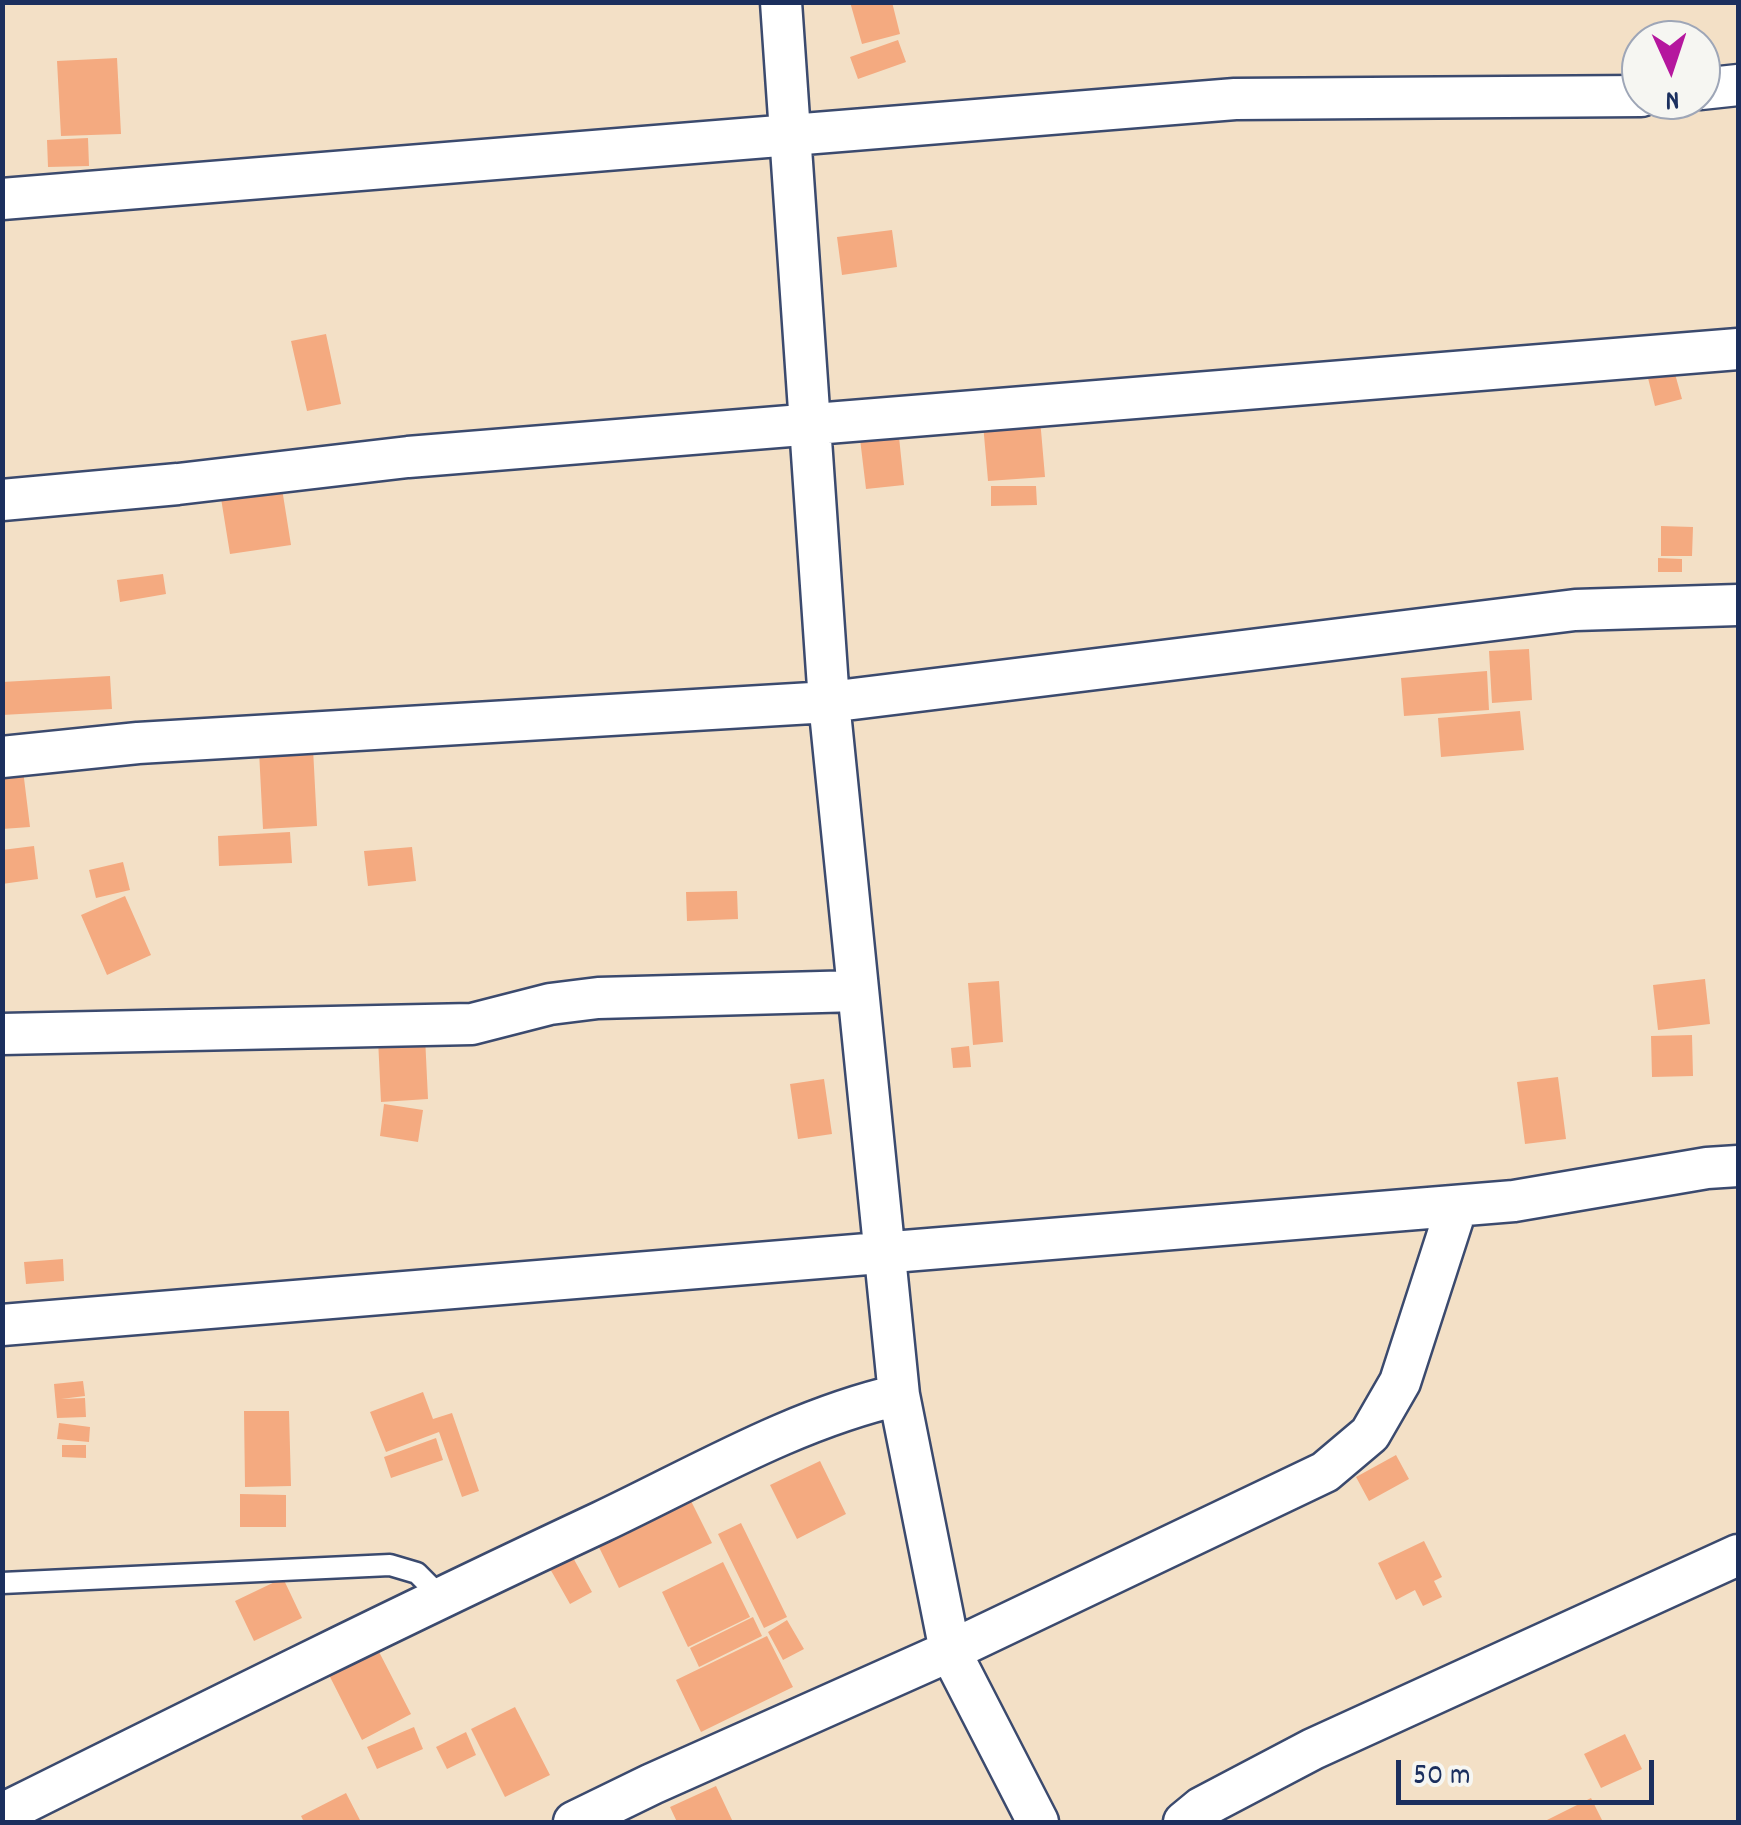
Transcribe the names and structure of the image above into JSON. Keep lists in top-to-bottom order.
{
  "scale_bar": "50 m",
  "north": "bottom"
}
